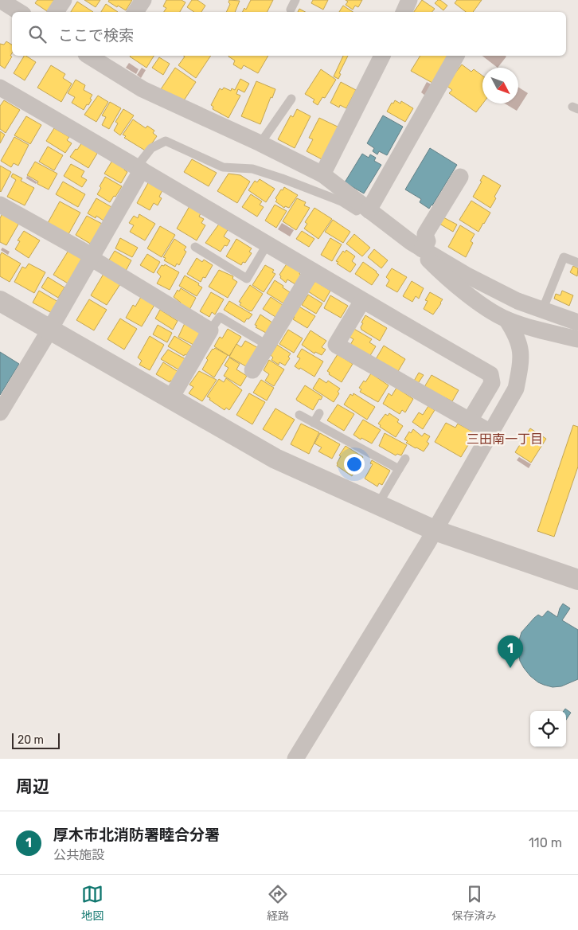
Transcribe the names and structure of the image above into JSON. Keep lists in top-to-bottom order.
{
  "districts": ["三田南一丁目"],
  "scale_bar": "20 m",
  "north": "bottom right",
  "page": {
    "search": "ここで検索",
    "pins": "1",
    "scale": "20 m",
    "heading": "周辺",
    "list": [
      {
        "mark": "1",
        "name": "厚木市北消防署睦合分署",
        "note": "公共施設",
        "value": "110 m"
      }
    ],
    "nav": ["地図", "経路", "保存済み"]
  }
}
